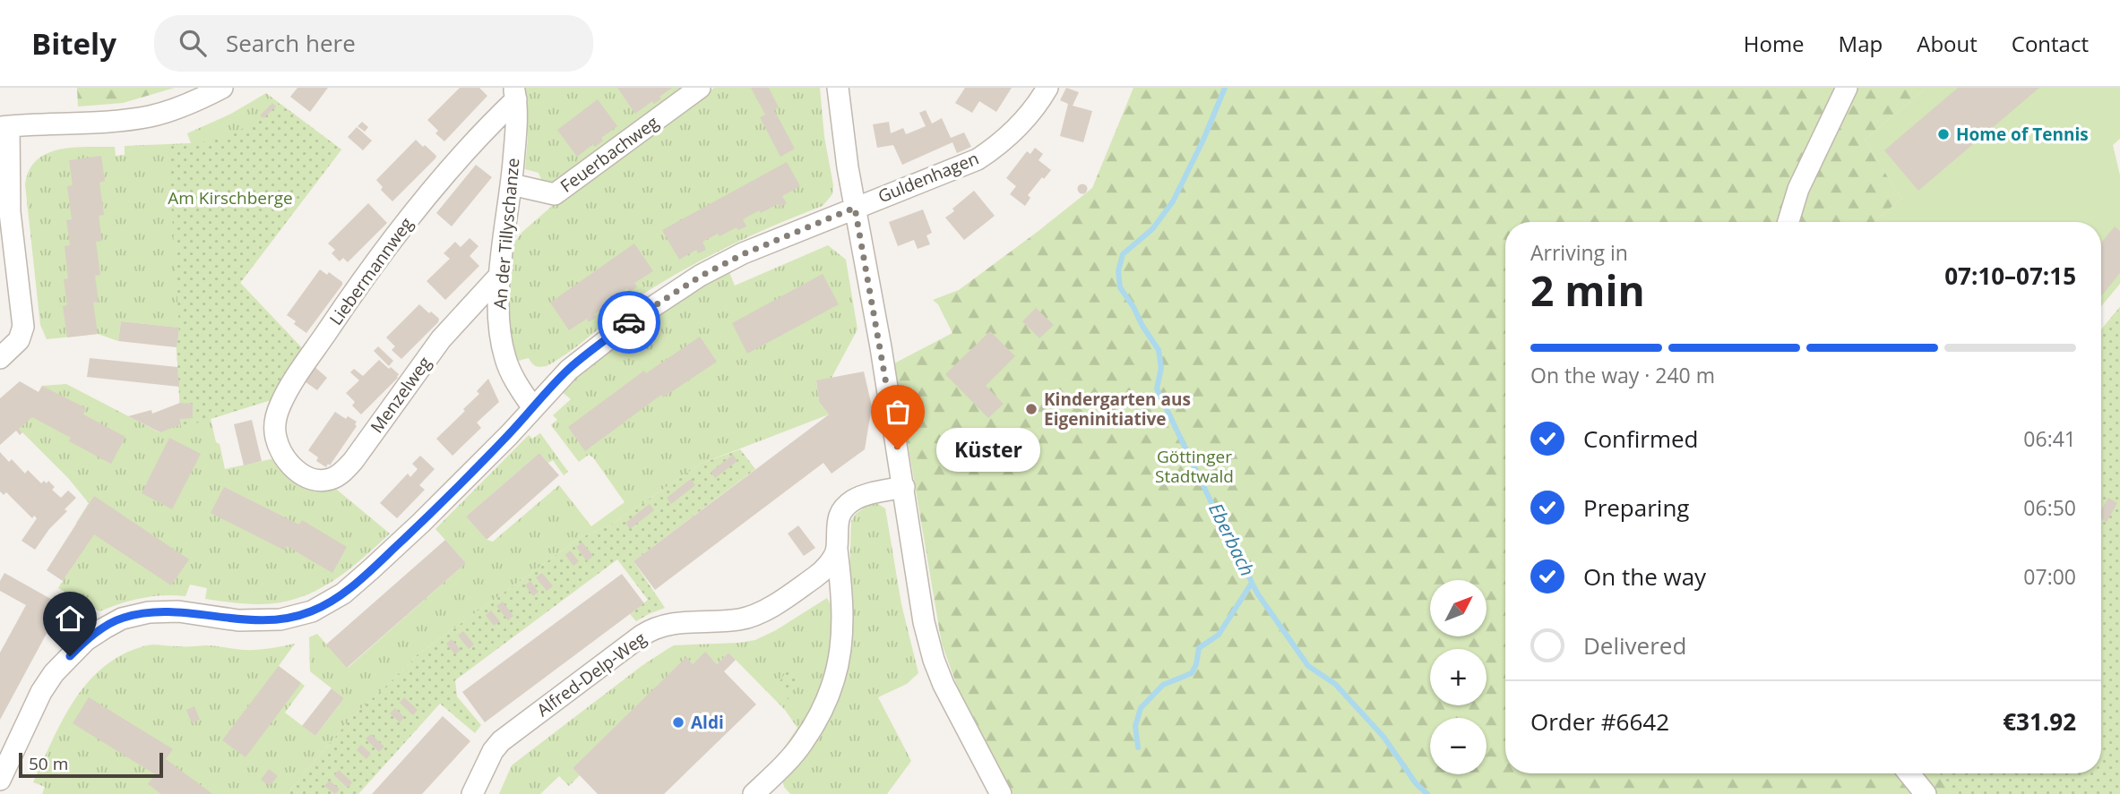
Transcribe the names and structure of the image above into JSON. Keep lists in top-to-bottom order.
{
  "streets": {
    "street": [
      "Feuerbachweg",
      "Guldenhagen",
      "An der Tillyschanze",
      "Liebermannweg",
      "Menzelweg",
      "Alfred-Delp-Weg"
    ]
  },
  "crossings": [
    ["Feuerbachweg", "An der Tillyschanze"],
    ["Guldenhagen", "An der Tillyschanze"],
    ["An der Tillyschanze", "Liebermannweg"],
    ["An der Tillyschanze", "Menzelweg"],
    ["Liebermannweg", "Menzelweg"]
  ],
  "water": ["Eberbach"],
  "parks": ["Am Kirschberge", "Göttinger Stadtwald"],
  "places": [
    "Home of Tennis",
    "Kindergarten aus Eigeninitiative",
    "Küster",
    "Aldi"
  ],
  "scale_bar": "50 m",
  "north": "top right",
  "page": {
    "header": "Bitely",
    "search": "Search here",
    "nav": [
      "Home",
      "Map",
      "About",
      "Contact"
    ],
    "heading": ["2 min", "Arriving in", "07:10–07:15"],
    "panel": ["Order #6642", "€31.92"],
    "bar": "On the way · 240 m",
    "list": [
      ["Confirmed", "06:41"],
      ["Preparing", "06:50"],
      ["On the way", "07:00"],
      "Delivered"
    ],
    "bubble": "Küster",
    "map_buttons": ["+", "−"],
    "scale": "50 m"
  }
}
